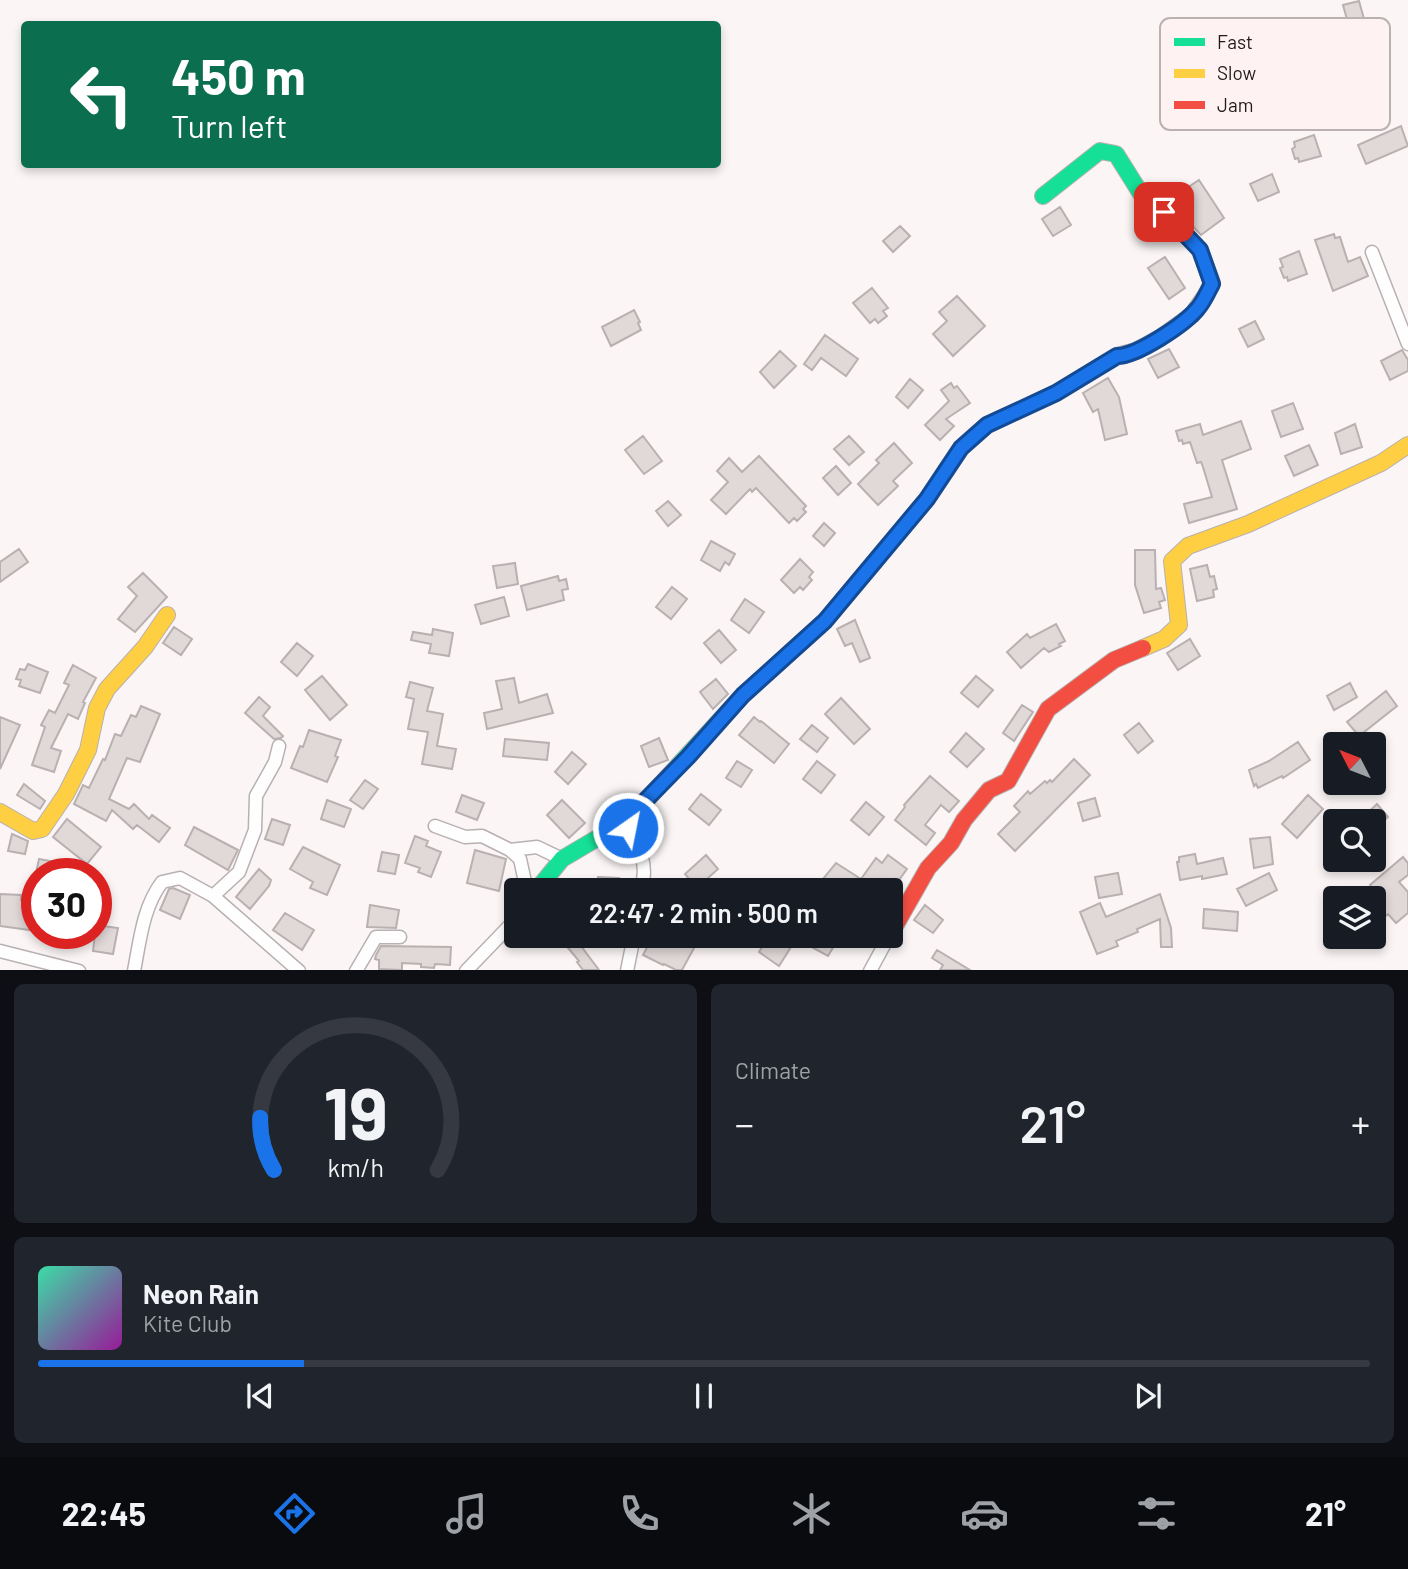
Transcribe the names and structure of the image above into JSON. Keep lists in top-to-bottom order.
{
  "legend": ["Fast", "Slow", "Jam"],
  "north": "top left",
  "page": {
    "turn": ["450 m", "Turn left"],
    "limit": "30",
    "trip": "22:47 · 2 min · 500 m",
    "tile": "Climate",
    "heat": ["−", "21°", "+"],
    "song": ["Neon Rain", "Kite Club"],
    "tabs": ["22:45", "21°"],
    "gauge": ["19", "km/h"]
  }
}
